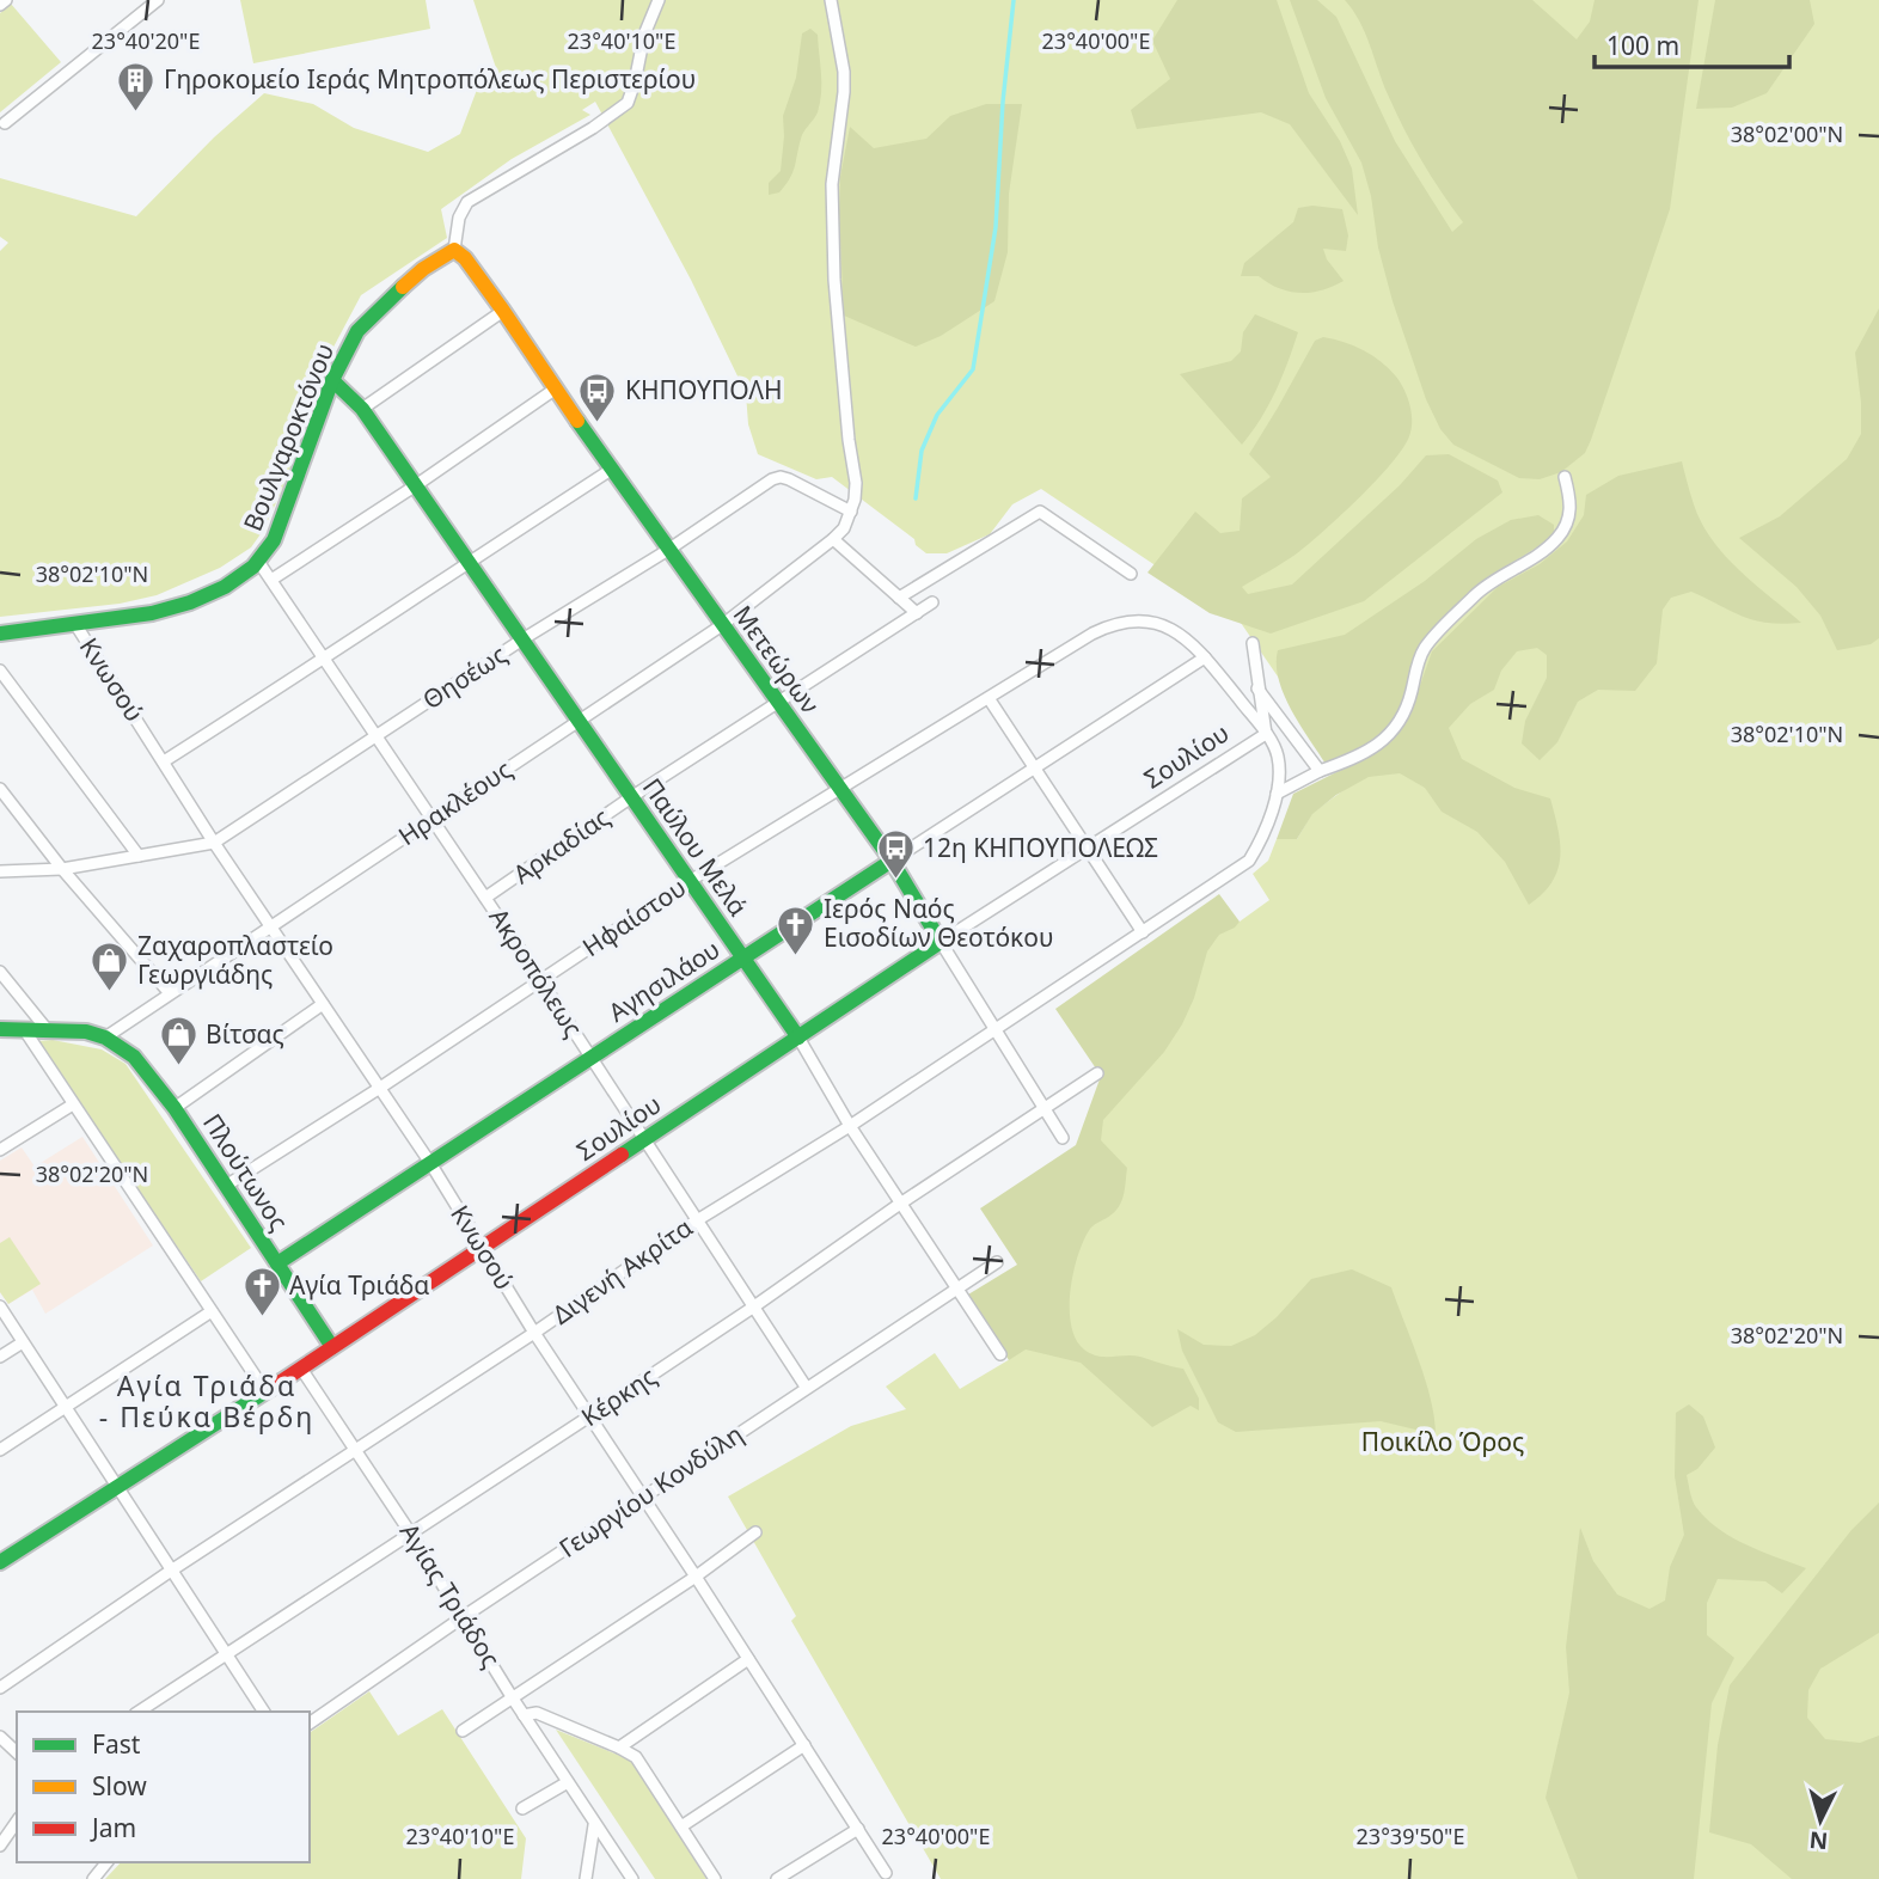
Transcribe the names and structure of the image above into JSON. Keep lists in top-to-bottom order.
{
  "streets": {
    "street": [
      "Βουλγαροκτόνου",
      "Μετεώρων",
      "Θησέως",
      "Κνωσού",
      "Σουλίου",
      "Ηρακλέους",
      "Αρκαδίας",
      "Παύλου Μελά",
      "Ηφαίστου",
      "Ακροπόλεως",
      "Αγησιλάου",
      "Πλούτωνος",
      "Διγενή Ακρίτα",
      "Κέρκης",
      "Γεωργίου Κονδύλη",
      "Αγίας Τριάδος"
    ]
  },
  "crossings": [
    ["Βουλγαροκτόνου", "Μετεώρων"],
    ["Βουλγαροκτόνου", "Κνωσού"],
    ["Βουλγαροκτόνου", "Παύλου Μελά"],
    ["Βουλγαροκτόνου", "Ακροπόλεως"],
    ["Μετεώρων", "Θησέως"],
    ["Μετεώρων", "Σουλίου"],
    ["Μετεώρων", "Ηρακλέους"],
    ["Μετεώρων", "Αρκαδίας"],
    ["Μετεώρων", "Ηφαίστου"],
    ["Μετεώρων", "Αγησιλάου"],
    ["Μετεώρων", "Διγενή Ακρίτα"],
    ["Μετεώρων", "Κέρκης"],
    ["Θησέως", "Κνωσού"],
    ["Θησέως", "Παύλου Μελά"],
    ["Θησέως", "Ακροπόλεως"],
    ["Κνωσού", "Σουλίου"],
    ["Κνωσού", "Ηρακλέους"],
    ["Κνωσού", "Ηφαίστου"],
    ["Κνωσού", "Αγησιλάου"],
    ["Κνωσού", "Διγενή Ακρίτα"],
    ["Κνωσού", "Κέρκης"],
    ["Κνωσού", "Γεωργίου Κονδύλη"],
    ["Σουλίου", "Παύλου Μελά"],
    ["Σουλίου", "Ηφαίστου"],
    ["Σουλίου", "Ακροπόλεως"],
    ["Σουλίου", "Πλούτωνος"],
    ["Σουλίου", "Αγίας Τριάδος"],
    ["Ηρακλέους", "Παύλου Μελά"],
    ["Ηρακλέους", "Ακροπόλεως"],
    ["Ηρακλέους", "Πλούτωνος"],
    ["Αρκαδίας", "Παύλου Μελά"],
    ["Αρκαδίας", "Ακροπόλεως"],
    ["Παύλου Μελά", "Ηφαίστου"],
    ["Παύλου Μελά", "Αγησιλάου"],
    ["Παύλου Μελά", "Διγενή Ακρίτα"],
    ["Παύλου Μελά", "Κέρκης"],
    ["Παύλου Μελά", "Γεωργίου Κονδύλη"],
    ["Ηφαίστου", "Ακροπόλεως"],
    ["Ηφαίστου", "Αγησιλάου"],
    ["Ηφαίστου", "Πλούτωνος"],
    ["Ακροπόλεως", "Αγησιλάου"],
    ["Ακροπόλεως", "Διγενή Ακρίτα"],
    ["Ακροπόλεως", "Κέρκης"],
    ["Ακροπόλεως", "Γεωργίου Κονδύλη"],
    ["Αγησιλάου", "Πλούτωνος"],
    ["Διγενή Ακρίτα", "Αγίας Τριάδος"],
    ["Κέρκης", "Αγίας Τριάδος"],
    ["Γεωργίου Κονδύλη", "Αγίας Τριάδος"]
  ],
  "districts": ["Αγία Τριάδα - Πεύκα Βέρδη"],
  "parks": ["Ποικίλο Όρος"],
  "places": {
    "building": ["Γηροκομείο Ιεράς Μητροπόλεως Περιστερίου"],
    "bus stop": ["ΚΗΠΟΥΠΟΛΗ", "12η ΚΗΠΟΥΠΟΛΕΩΣ"],
    "church": ["Ιερός Ναός Εισοδίων Θεοτόκου", "Αγία Τριάδα"],
    "shop": ["Ζαχαροπλαστείο Γεωργιάδης", "Βίτσας"]
  },
  "legend": ["Fast", "Slow", "Jam"],
  "scale_bar": "100 m",
  "north": "bottom",
  "coordinates": [
    "23°40'20\"E",
    "23°40'10\"E",
    "23°40'00\"E",
    "38°02'00\"N",
    "38°02'10\"N",
    "38°02'20\"N",
    "23°39'50\"E"
  ]
}
